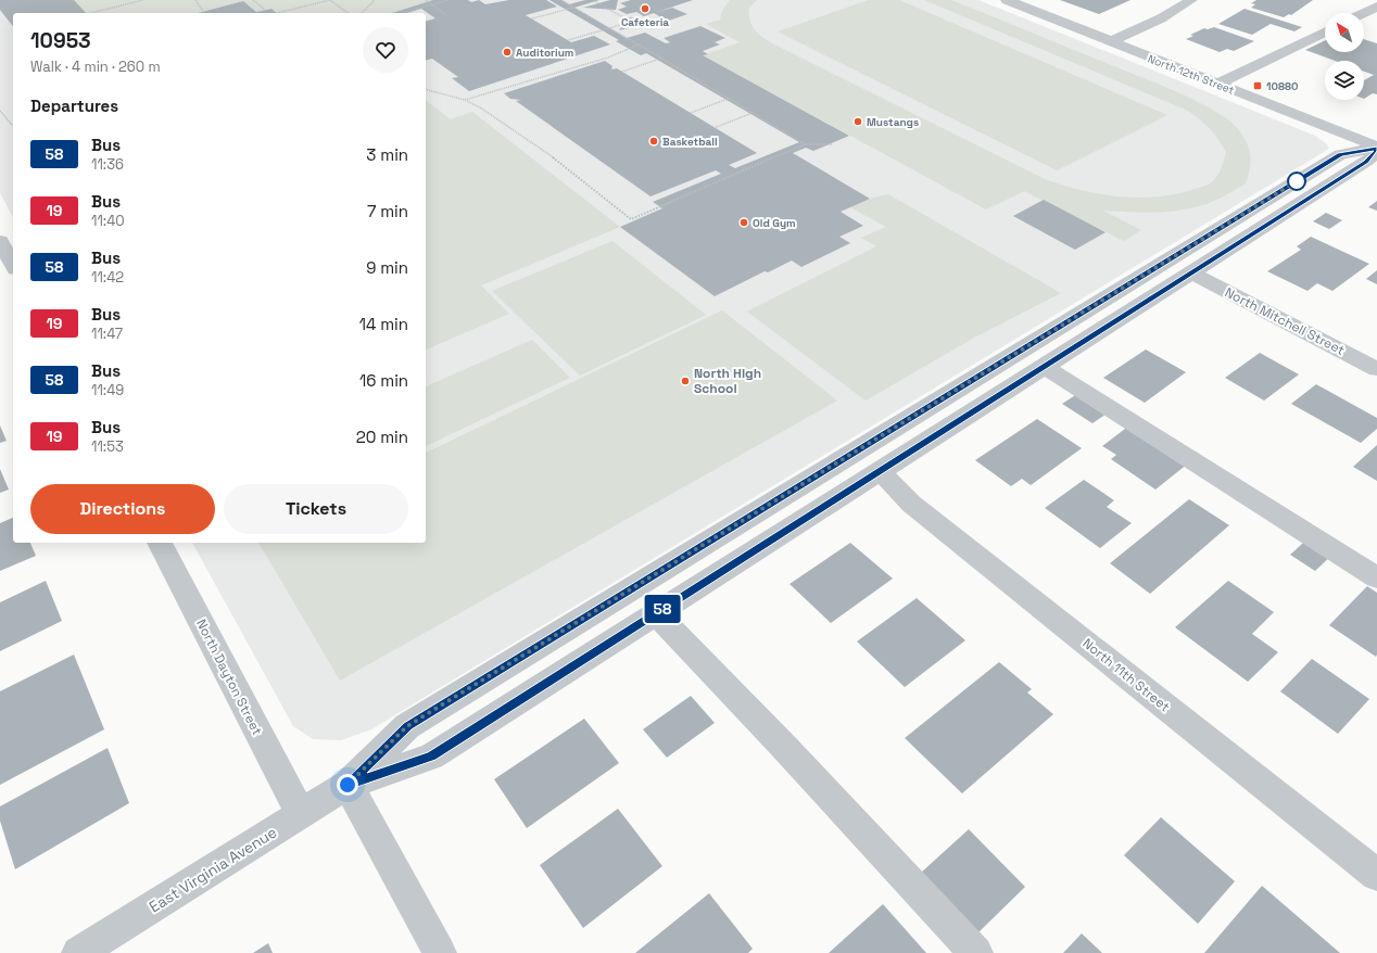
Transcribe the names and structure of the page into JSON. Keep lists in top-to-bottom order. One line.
{"streets":{"street":["North 12th Street","North Mitchell Street","North 11th Street","North Dayton Street","East Virginia Avenue"]},"crossings":[["North 12th Street","East Virginia Avenue"],["North Mitchell Street","East Virginia Avenue"],["North 11th Street","East Virginia Avenue"],["North Dayton Street","East Virginia Avenue"]],"places":{"other":["Cafeteria","Auditorium","Mustangs","Basketball","Old Gym","North High School"],"transit":["10880"]},"lines":["bus line 58"],"north":"top left","page":{"on_map":"58","heading":[["10953","Walk · 4 min · 260 m"],"Departures"],"list":[{"mark":"58","name":"Bus","note":"11:36","value":"3 min"},{"mark":"19","name":"Bus","note":"11:40","value":"7 min"},{"mark":"58","name":"Bus","note":"11:42","value":"9 min"},{"mark":"19","name":"Bus","note":"11:47","value":"14 min"},{"mark":"58","name":"Bus","note":"11:49","value":"16 min"},{"mark":"19","name":"Bus","note":"11:53","value":"20 min"}],"buttons":["Directions","Tickets"]}}
